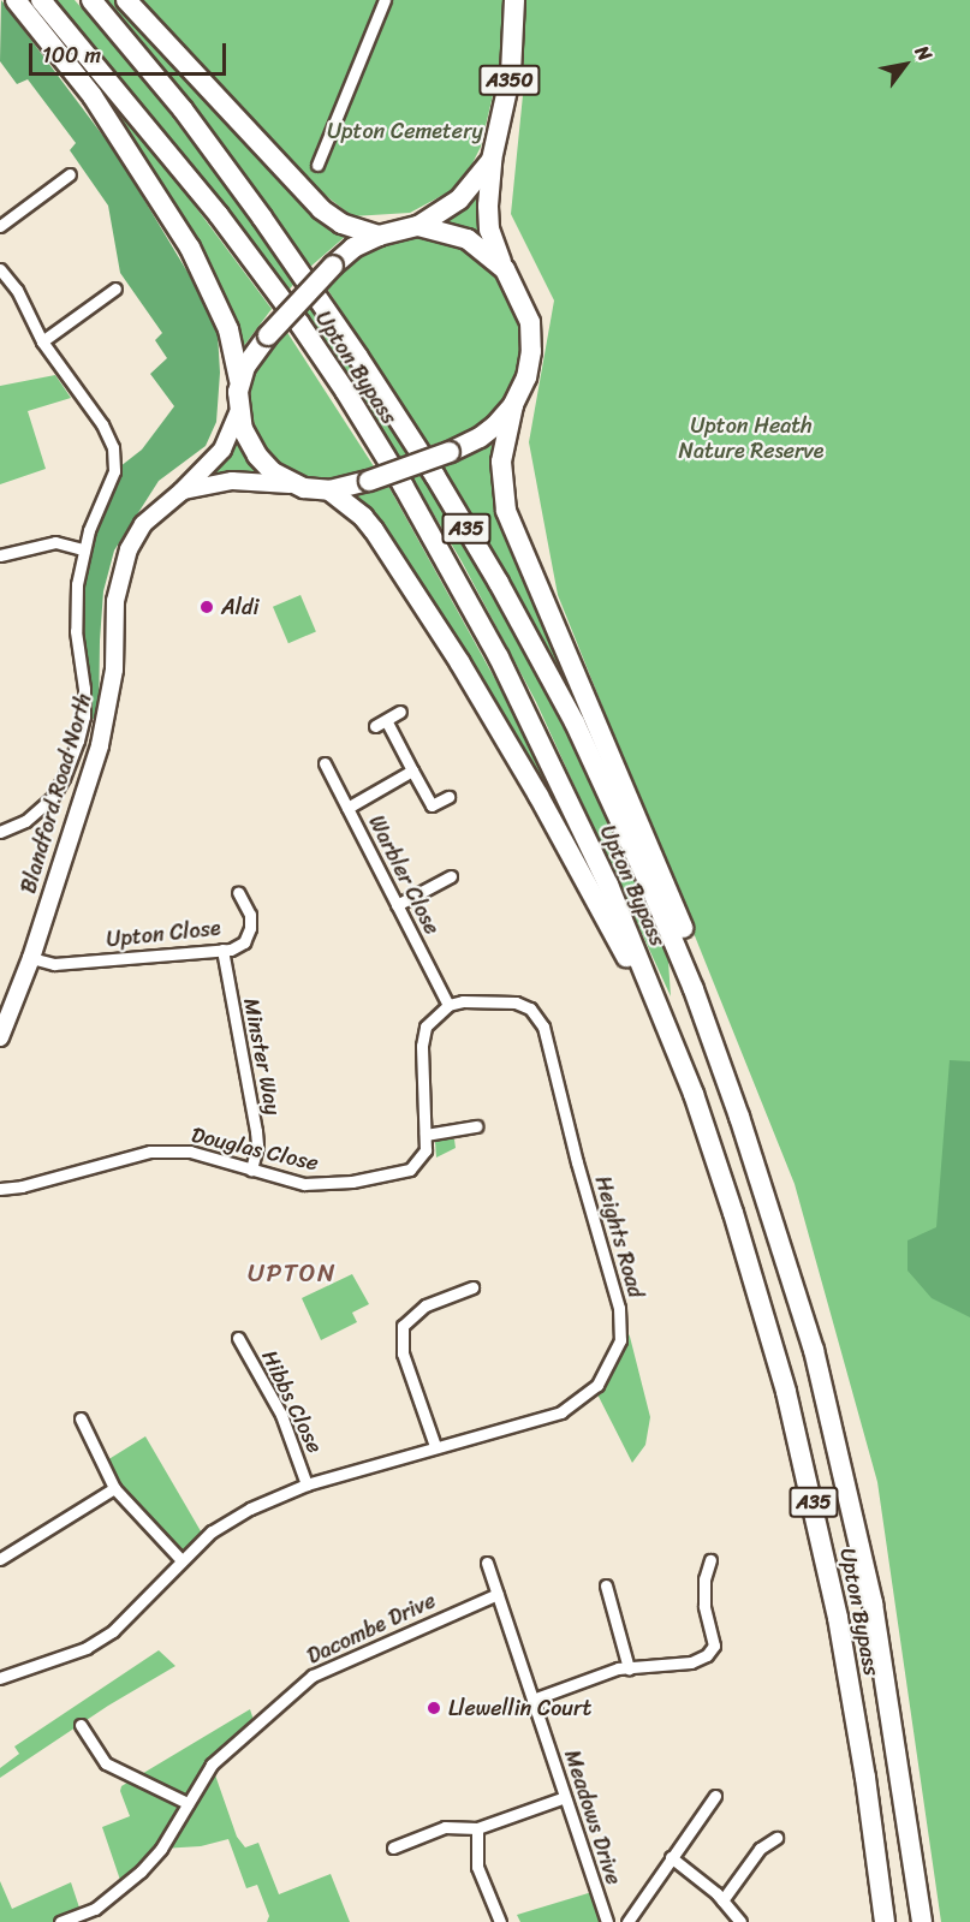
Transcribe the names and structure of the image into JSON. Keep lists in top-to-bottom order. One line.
{"streets":{"highway":["A350","Upton Bypass","A35"],"main road":["Blandford Road North"],"street":["Warbler Close","Upton Close","Minster Way","Douglas Close","Heights Road","Hibbs Close","Dacombe Drive","Meadows Drive"]},"crossings":[["Upton Bypass","A35"],["Blandford Road North","Upton Close"],["Warbler Close","Douglas Close"],["Warbler Close","Heights Road"],["Upton Close","Minster Way"],["Minster Way","Douglas Close"],["Douglas Close","Heights Road"],["Heights Road","Hibbs Close"],["Dacombe Drive","Meadows Drive"]],"districts":["UPTON"],"parks":["Upton Cemetery","Upton Heath Nature Reserve"],"places":["Aldi","Llewellin Court"],"scale_bar":"100 m","north":"top right"}
